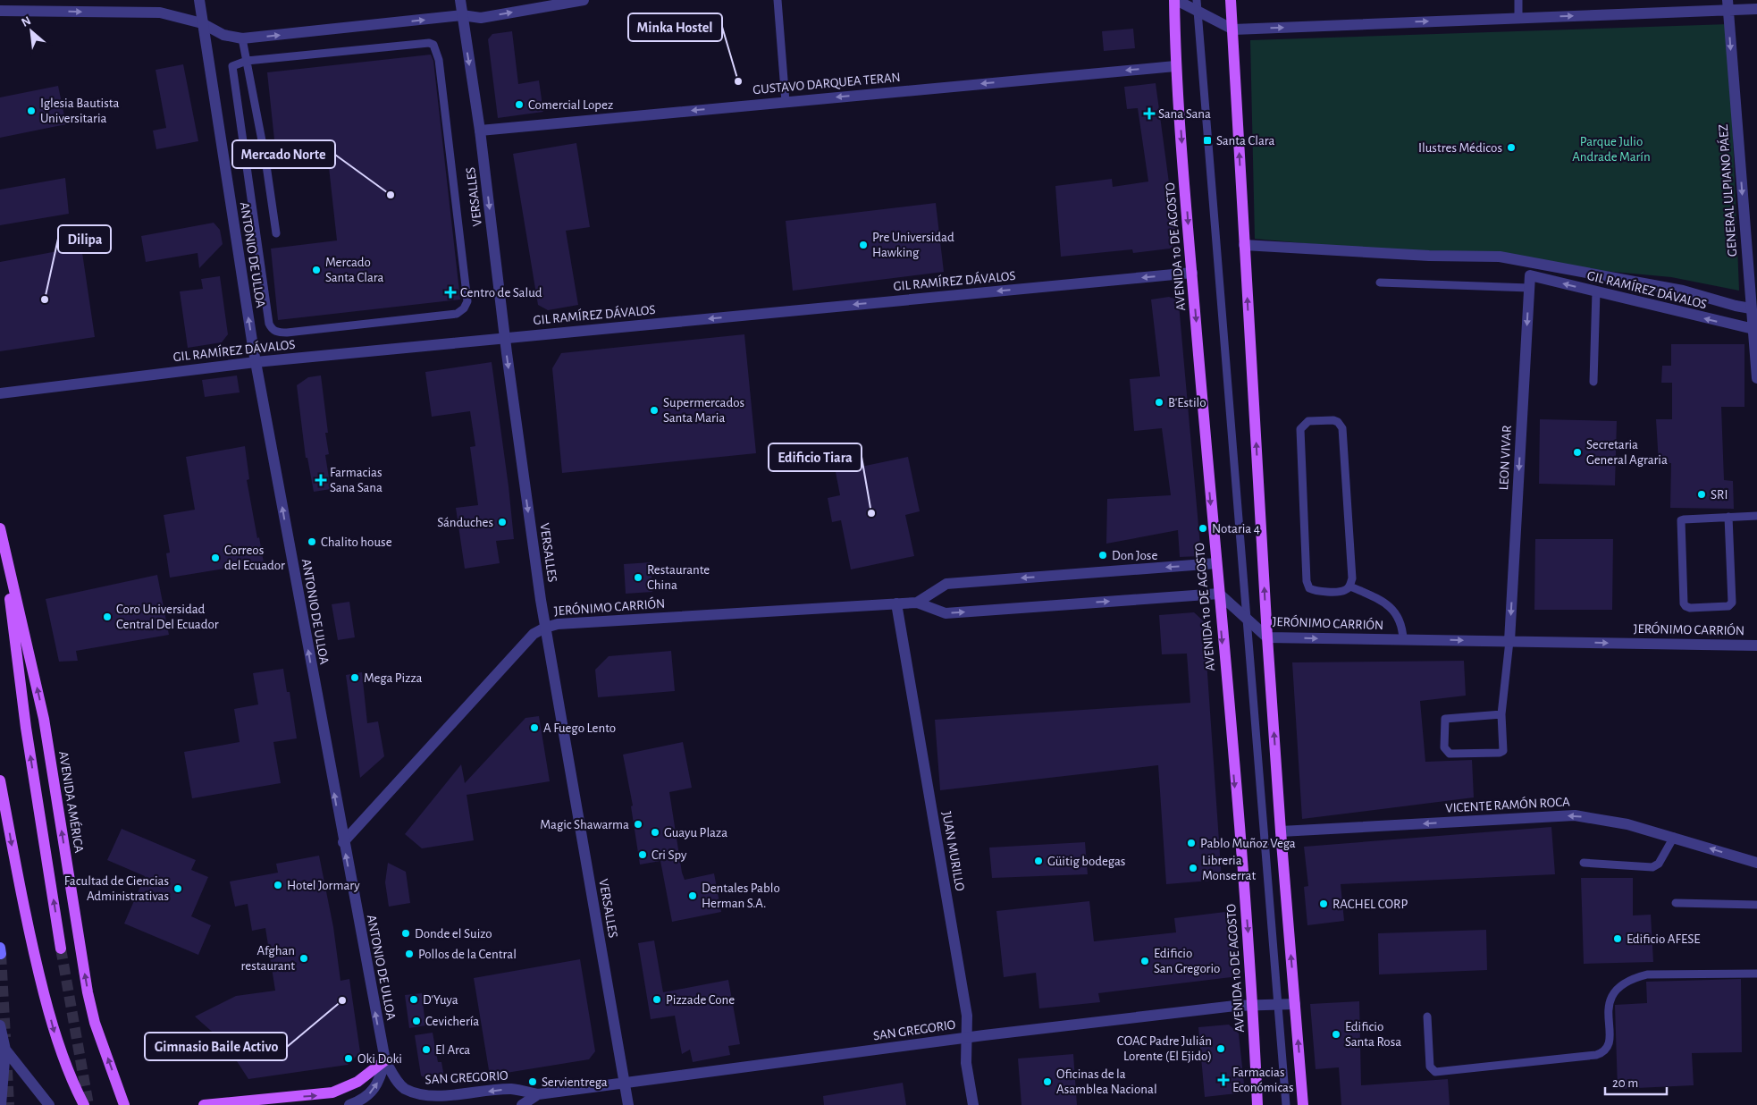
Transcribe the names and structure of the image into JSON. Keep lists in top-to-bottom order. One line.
{"streets":{"main road":["AVENIDA 10 DE AGOSTO","AVENIDA AMÉRICA"],"street":["GUSTAVO DARQUEA TERAN","GENERAL ULPIANO PÁEZ","VERSALLES","ANTONIO DE ULLOA","GIL RAMÍREZ DÁVALOS","LEON VIVAR","JERÓNIMO CARRIÓN","VICENTE RAMÓN ROCA","JUAN MURILLO","SAN GREGORIO"]},"crossings":[["GUSTAVO DARQUEA TERAN","VERSALLES"],["GUSTAVO DARQUEA TERAN","AVENIDA 10 DE AGOSTO"],["GENERAL ULPIANO PÁEZ","GIL RAMÍREZ DÁVALOS"],["VERSALLES","GIL RAMÍREZ DÁVALOS"],["VERSALLES","JERÓNIMO CARRIÓN"],["VERSALLES","SAN GREGORIO"],["AVENIDA 10 DE AGOSTO","GIL RAMÍREZ DÁVALOS"],["AVENIDA 10 DE AGOSTO","JERÓNIMO CARRIÓN"],["AVENIDA 10 DE AGOSTO","SAN GREGORIO"],["ANTONIO DE ULLOA","GIL RAMÍREZ DÁVALOS"],["ANTONIO DE ULLOA","JERÓNIMO CARRIÓN"],["ANTONIO DE ULLOA","SAN GREGORIO"],["GIL RAMÍREZ DÁVALOS","LEON VIVAR"],["LEON VIVAR","JERÓNIMO CARRIÓN"],["JERÓNIMO CARRIÓN","JUAN MURILLO"],["JUAN MURILLO","SAN GREGORIO"]],"one_way":["GUSTAVO DARQUEA TERAN","GENERAL ULPIANO PÁEZ","VERSALLES","ANTONIO DE ULLOA","GIL RAMÍREZ DÁVALOS","LEON VIVAR","VICENTE RAMÓN ROCA"],"parks":["Parque Julio Andrade Marín"],"places":{"other":["Minka Hostel","Comercial Lopez","Iglesia Bautista Universitaria","Ilustres Médicos","Mercado Norte","Pre Universidad Hawking","Mercado Santa Clara","Dilipa","B'Estilo","Supermercados Santa Maria","Secretaria General Agraria","SRI","Edificio Tiara","Sánduches","Notaria 4","Chalito house","Don Jose","Correos del Ecuador","Restaurante China","Coro Universidad Central Del Ecuador","Mega Pizza","A Fuego Lento","Magic Shawarma","Guayu Plaza","Pablo Muñoz Vega","Cri Spy","Güitig bodegas","Libreria Monserrat","Hotel Jormary","Facultad de Ciencias Administrativas","Dentales Pablo Herman S.A.","RACHEL CORP","Donde el Suizo","Edificio AFESE","Pollos de la Central","Afghan restaurant","Edificio San Gregorio","D'Yuya","Pizzade Cone","Gimnasio Baile Activo","Cevichería","Edificio Santa Rosa","COAC Padre Julián Lorente (El Ejido)","El Arca","Oki Doki","Servientrega","Oficinas de la Asamblea Nacional"],"health":["Sana Sana","Centro de Salud","Farmacias Sana Sana","Farmacias Económicas"],"transit":["Santa Clara"]},"scale_bar":"20 m","north":"top left"}
